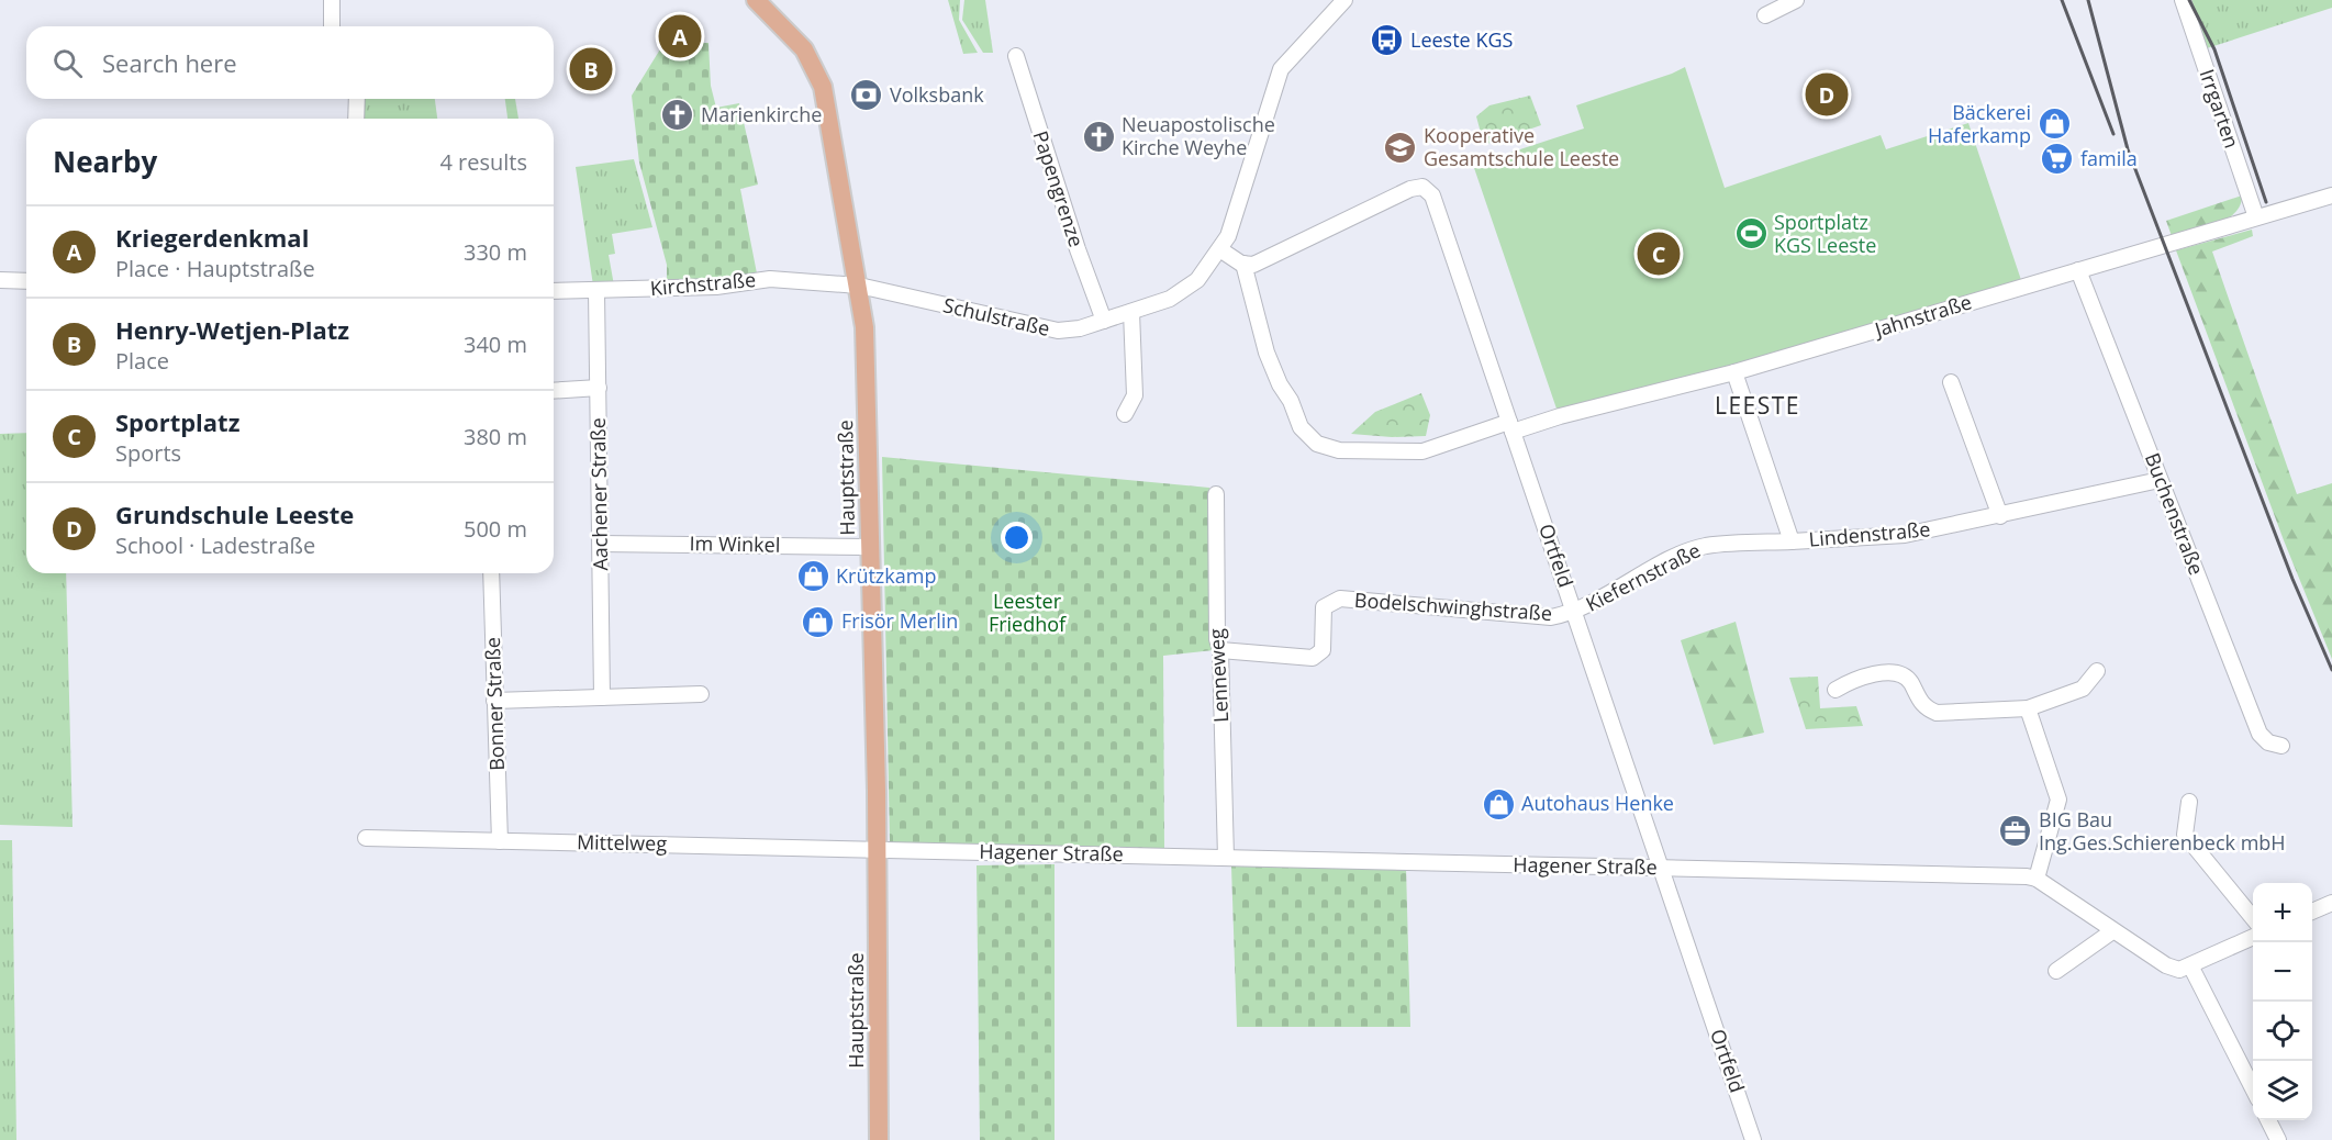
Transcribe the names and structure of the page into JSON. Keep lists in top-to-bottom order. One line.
{"streets":{"main road":["Hauptstraße"],"street":["Irrgarten","Papengrenze","Kirchstraße","Jahnstraße","Schulstraße","Aachener Straße","Buchenstraße","Lindenstraße","Im Winkel","Ortfeld","Kiefernstraße","Bodelschwinghstraße","Lenneweg","Bonner Straße","Mittelweg","Hagener Straße"]},"crossings":[["Irrgarten","Jahnstraße"],["Papengrenze","Schulstraße"],["Kirchstraße","Schulstraße"],["Kirchstraße","Hauptstraße"],["Kirchstraße","Aachener Straße"],["Jahnstraße","Buchenstraße"],["Jahnstraße","Lindenstraße"],["Jahnstraße","Ortfeld"],["Schulstraße","Hauptstraße"],["Hauptstraße","Im Winkel"],["Hauptstraße","Mittelweg"],["Hauptstraße","Hagener Straße"],["Aachener Straße","Im Winkel"],["Buchenstraße","Lindenstraße"],["Lindenstraße","Kiefernstraße"],["Ortfeld","Kiefernstraße"],["Ortfeld","Bodelschwinghstraße"],["Ortfeld","Hagener Straße"],["Kiefernstraße","Bodelschwinghstraße"],["Bodelschwinghstraße","Lenneweg"],["Lenneweg","Hagener Straße"],["Bonner Straße","Mittelweg"],["Mittelweg","Hagener Straße"]],"districts":["LEESTE"],"parks":["Leester Friedhof"],"places":{"bus stop":["Leeste KGS"],"bank":["Volksbank"],"church":["Marienkirche","Neuapostolische Kirche Weyhe"],"shop":["Bäckerei Haferkamp","Krützkamp","Frisör Merlin","Autohaus Henke"],"school or university":["Kooperative Gesamtschule Leeste"],"supermarket":["famila"],"sports":["Sportplatz KGS Leeste"],"office":["BIG Bau Ing.Ges.Schierenbeck mbH"]},"page":{"pins":["A","B","D","C"],"search":"Search here","heading":["Nearby","4 results"],"list":[{"mark":"A","name":"Kriegerdenkmal","note":"Place · Hauptstraße","value":"330 m"},{"mark":"B","name":"Henry-Wetjen-Platz","note":"Place","value":"340 m"},{"mark":"C","name":"Sportplatz","note":"Sports","value":"380 m"},{"mark":"D","name":"Grundschule Leeste","note":"School · Ladestraße","value":"500 m"}],"map_buttons":["+","−"]}}
